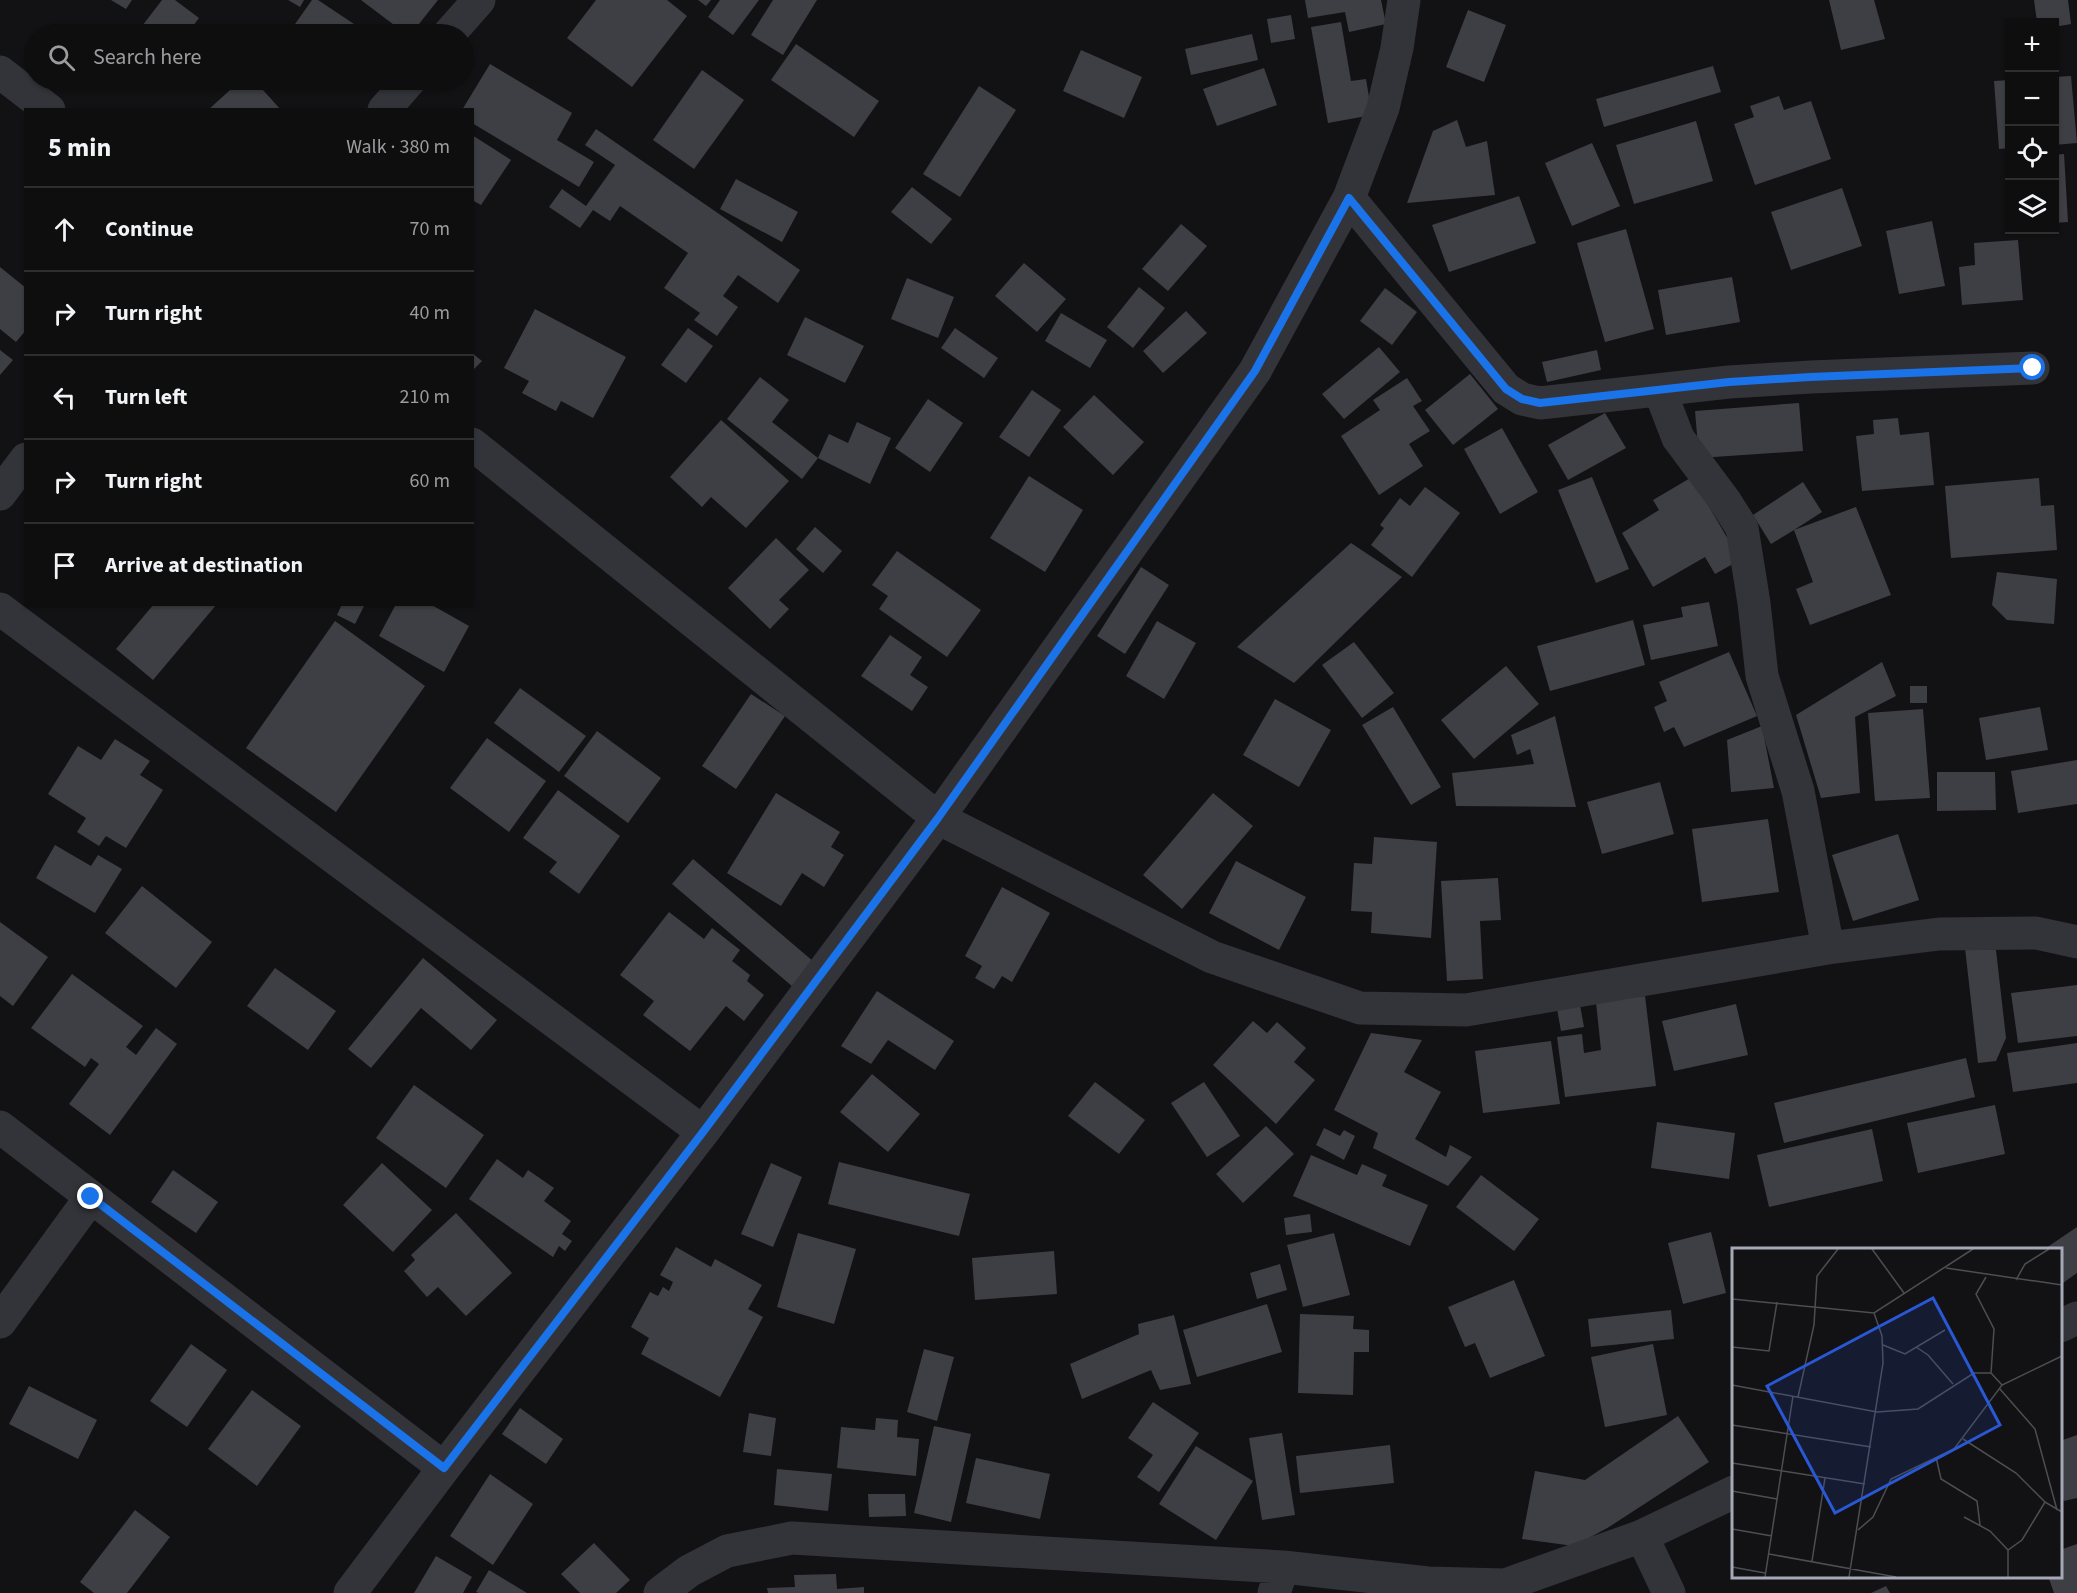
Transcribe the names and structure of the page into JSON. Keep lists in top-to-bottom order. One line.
{"page":{"map_buttons":["+","−"],"search":"Search here","heading":["5 min","Walk · 380 m"],"list":[["Continue","70 m"],["Turn right","40 m"],["Turn left","210 m"],["Turn right","60 m"],"Arrive at destination"]}}
